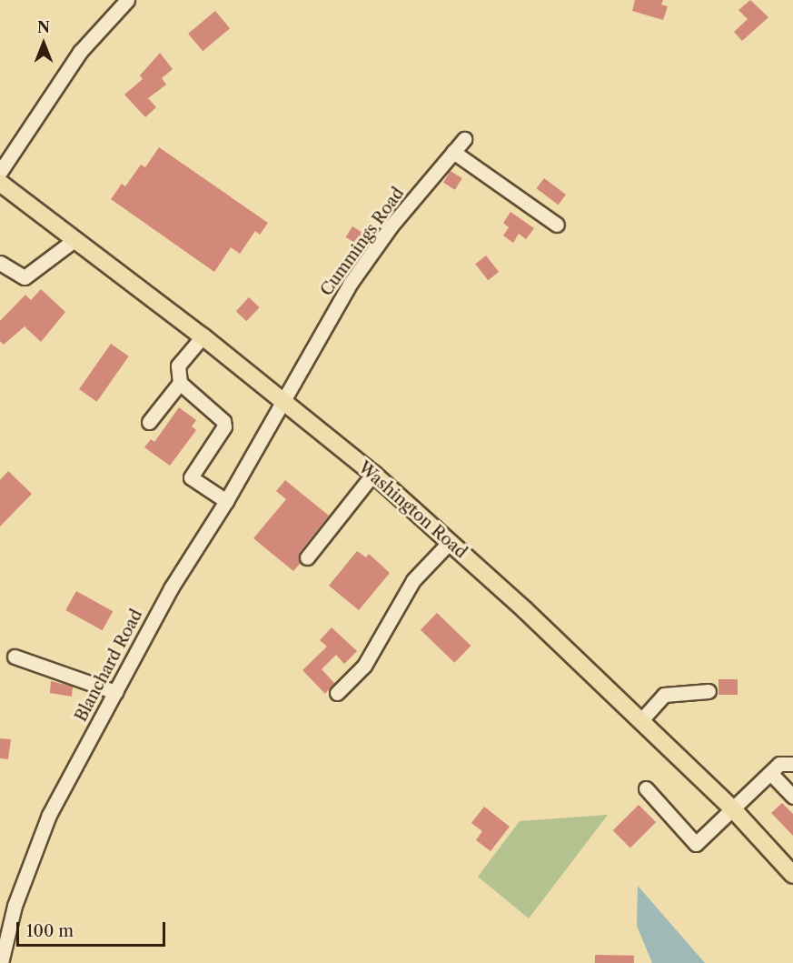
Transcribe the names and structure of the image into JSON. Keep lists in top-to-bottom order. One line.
{"streets":{"main road":["Washington Road"],"street":["Cummings Road","Blanchard Road"]},"crossings":[["Cummings Road","Washington Road"],["Cummings Road","Blanchard Road"],["Washington Road","Blanchard Road"]],"scale_bar":"100 m","north":"top"}
